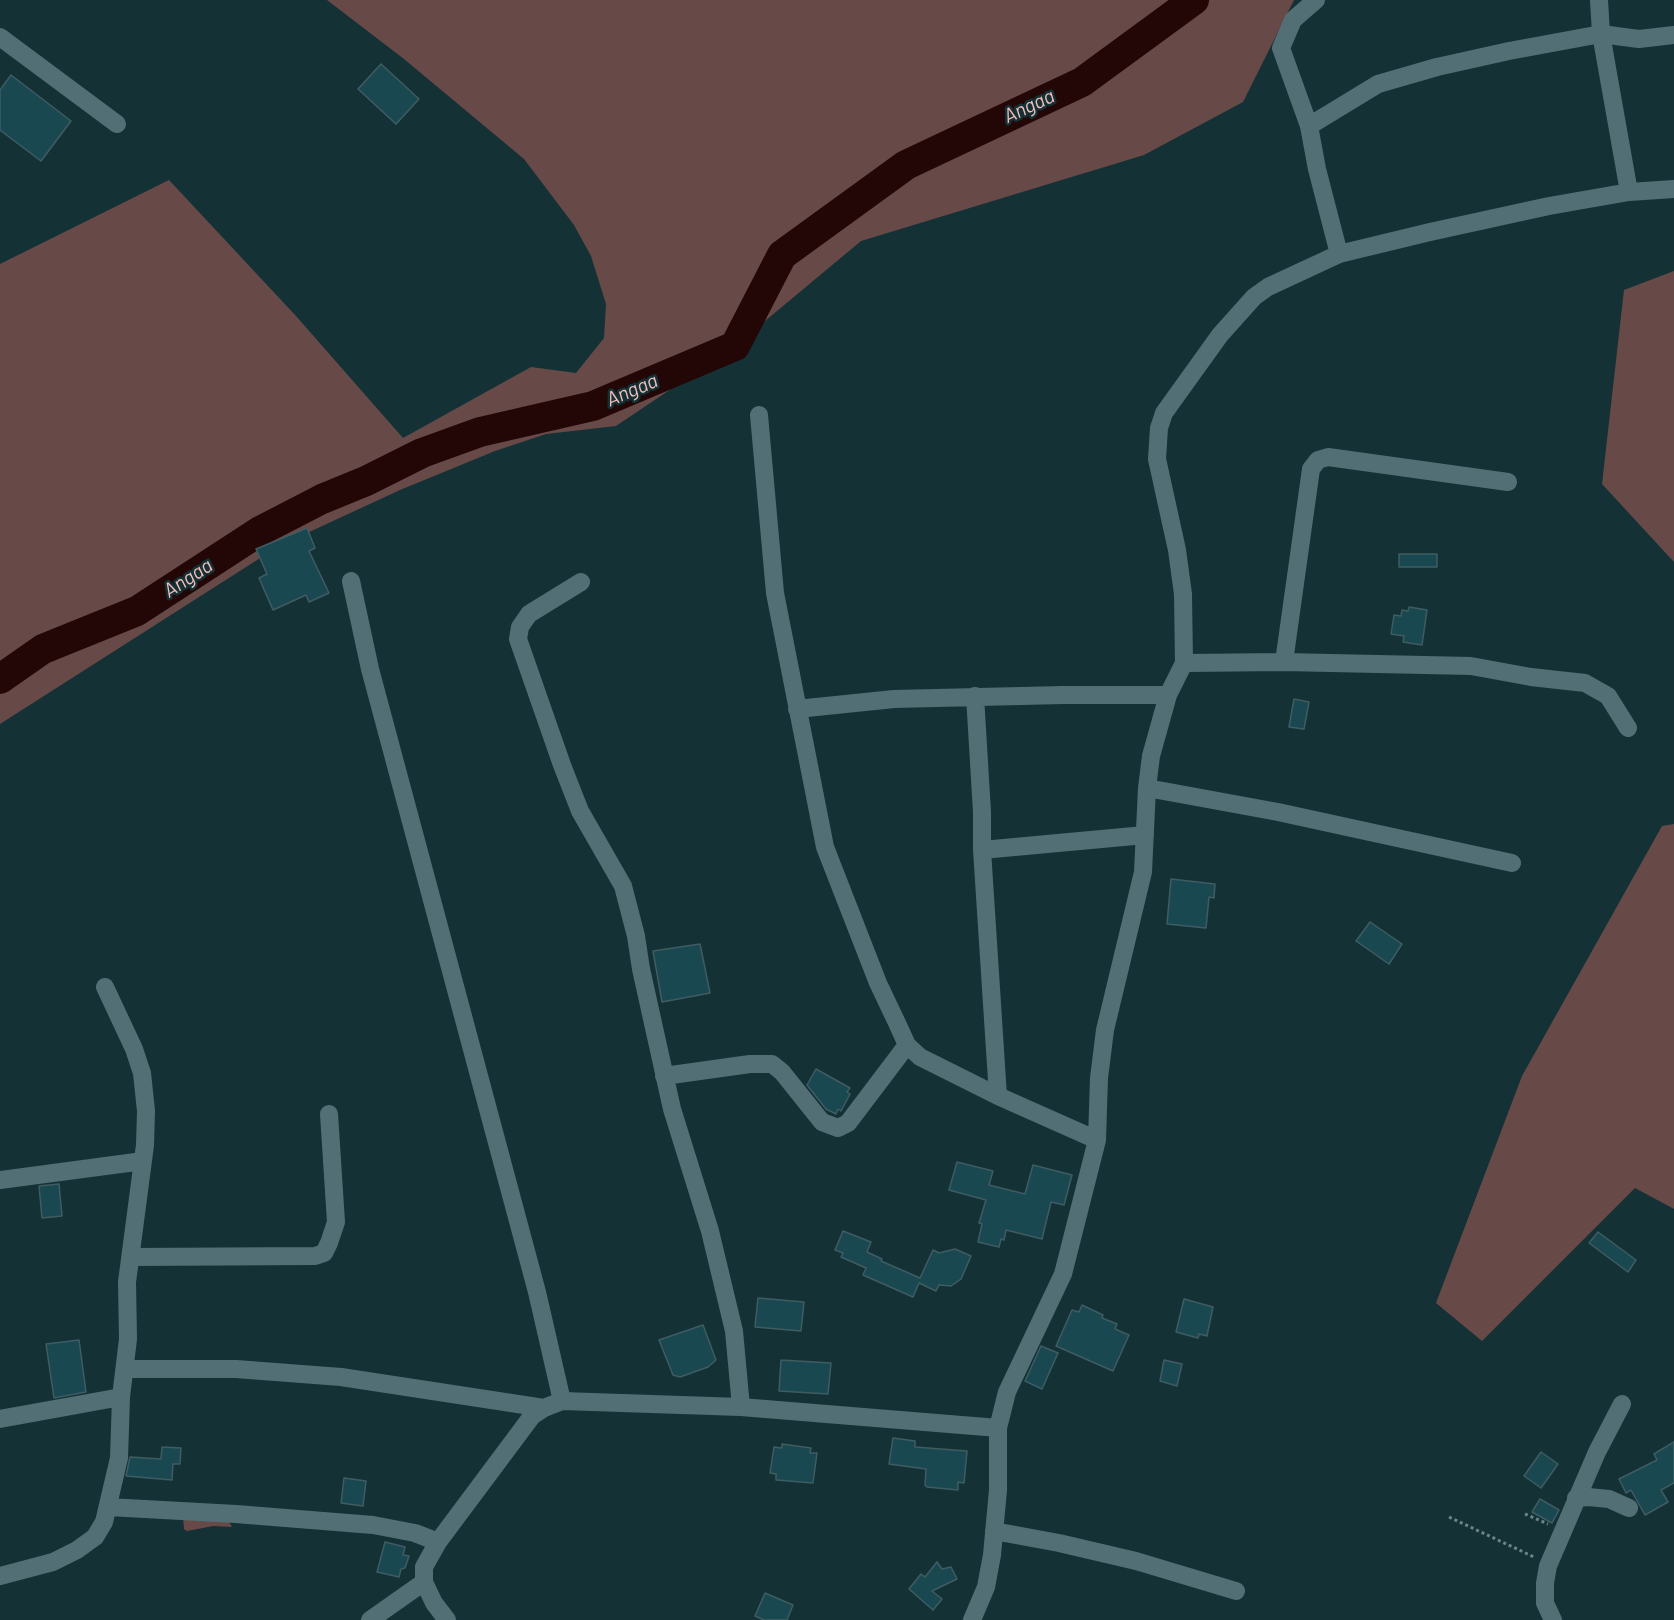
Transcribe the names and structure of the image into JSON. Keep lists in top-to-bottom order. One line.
{"water":["Angaa"]}
